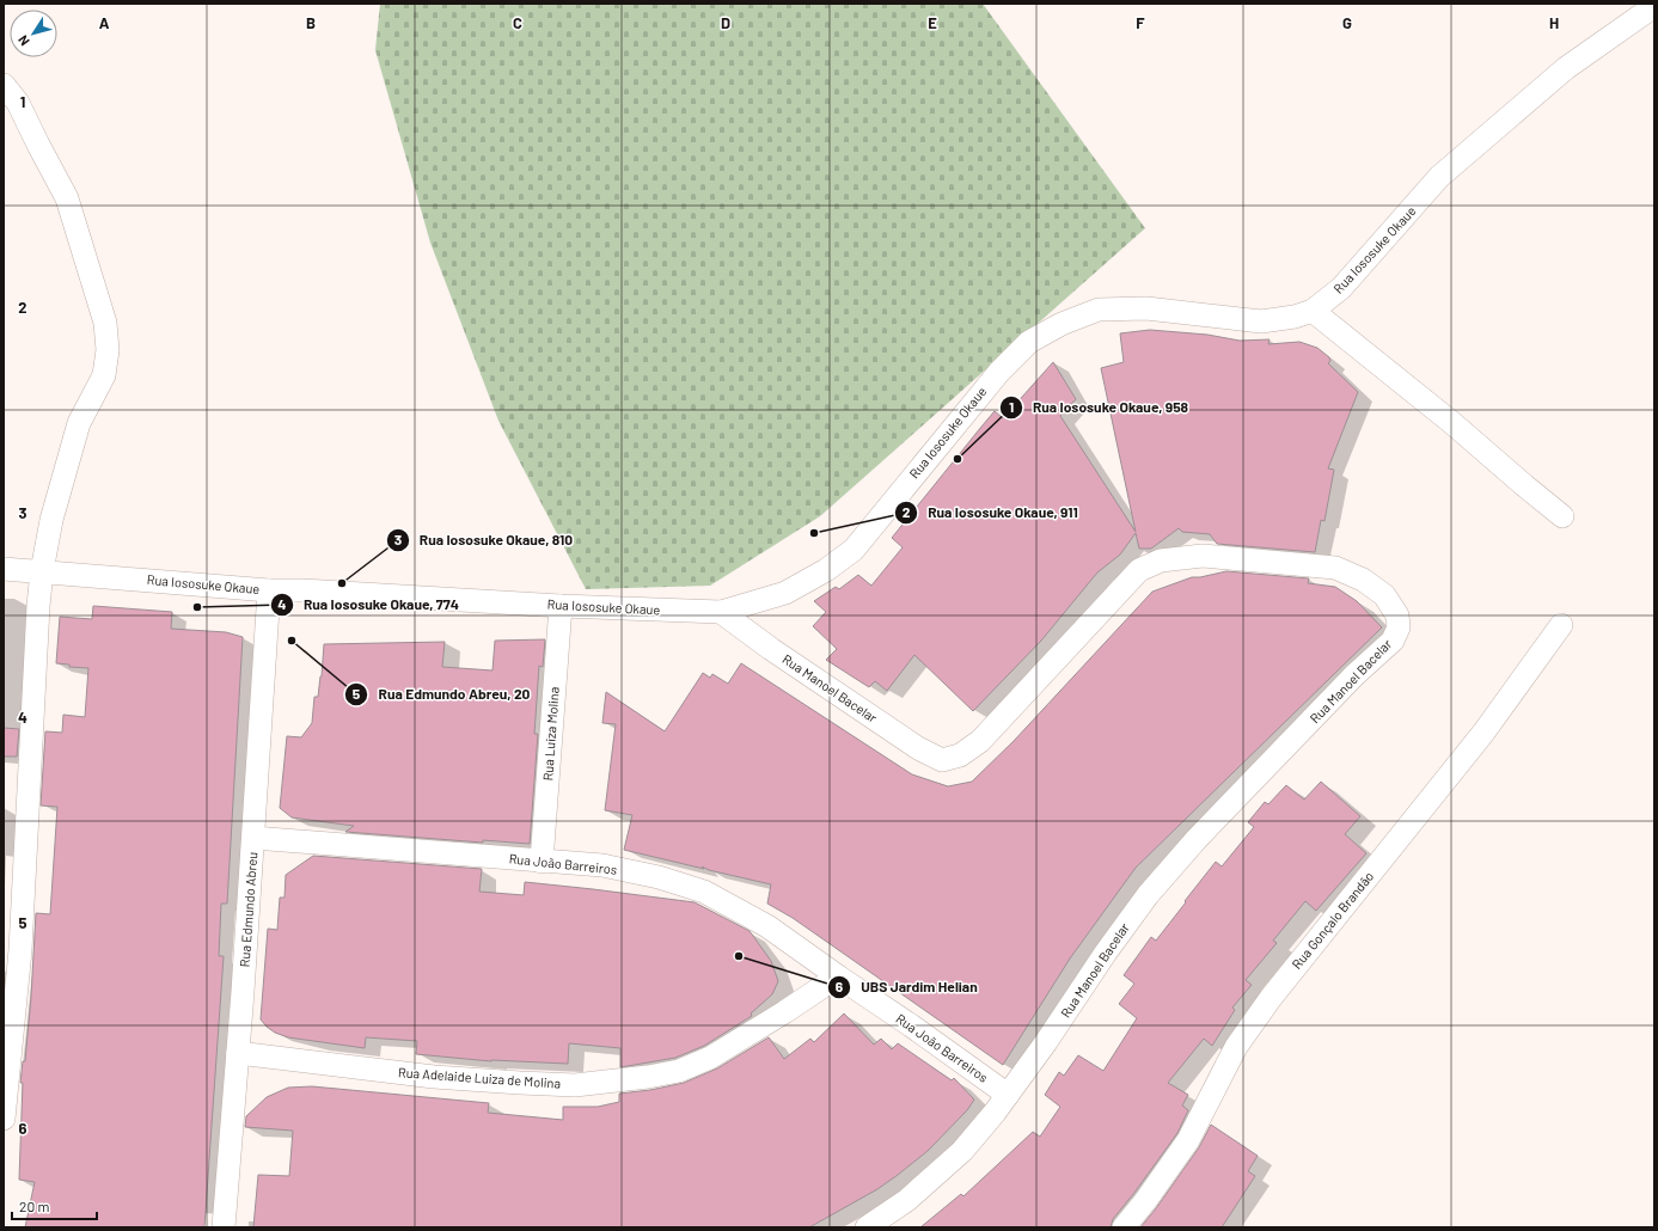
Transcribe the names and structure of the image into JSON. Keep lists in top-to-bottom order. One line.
{"streets":{"street":["Rua Iososuke Okaue","Rua Manoel Bacelar","Rua Luiza Molina","Rua João Barreiros","Rua Edmundo Abreu","Rua Gonçalo Brandão","Rua Adelaide Luiza de Molina"]},"crossings":[["Rua Iososuke Okaue","Rua Manoel Bacelar"],["Rua Iososuke Okaue","Rua Luiza Molina"],["Rua Iososuke Okaue","Rua Edmundo Abreu"],["Rua Manoel Bacelar","Rua João Barreiros"],["Rua Luiza Molina","Rua João Barreiros"],["Rua João Barreiros","Rua Edmundo Abreu"],["Rua João Barreiros","Rua Adelaide Luiza de Molina"],["Rua Edmundo Abreu","Rua Adelaide Luiza de Molina"]],"places":["Rua Iososuke Okaue, 958","Rua Iososuke Okaue, 911","Rua Iososuke Okaue, 810","Rua Iososuke Okaue, 774","Rua Edmundo Abreu, 20","UBS Jardim Helian"],"scale_bar":"20 m","north":"bottom left","grid":{"columns":["A","B","C","D","E","F","G","H"],"rows":["1","2","3","4","5","6"]}}
